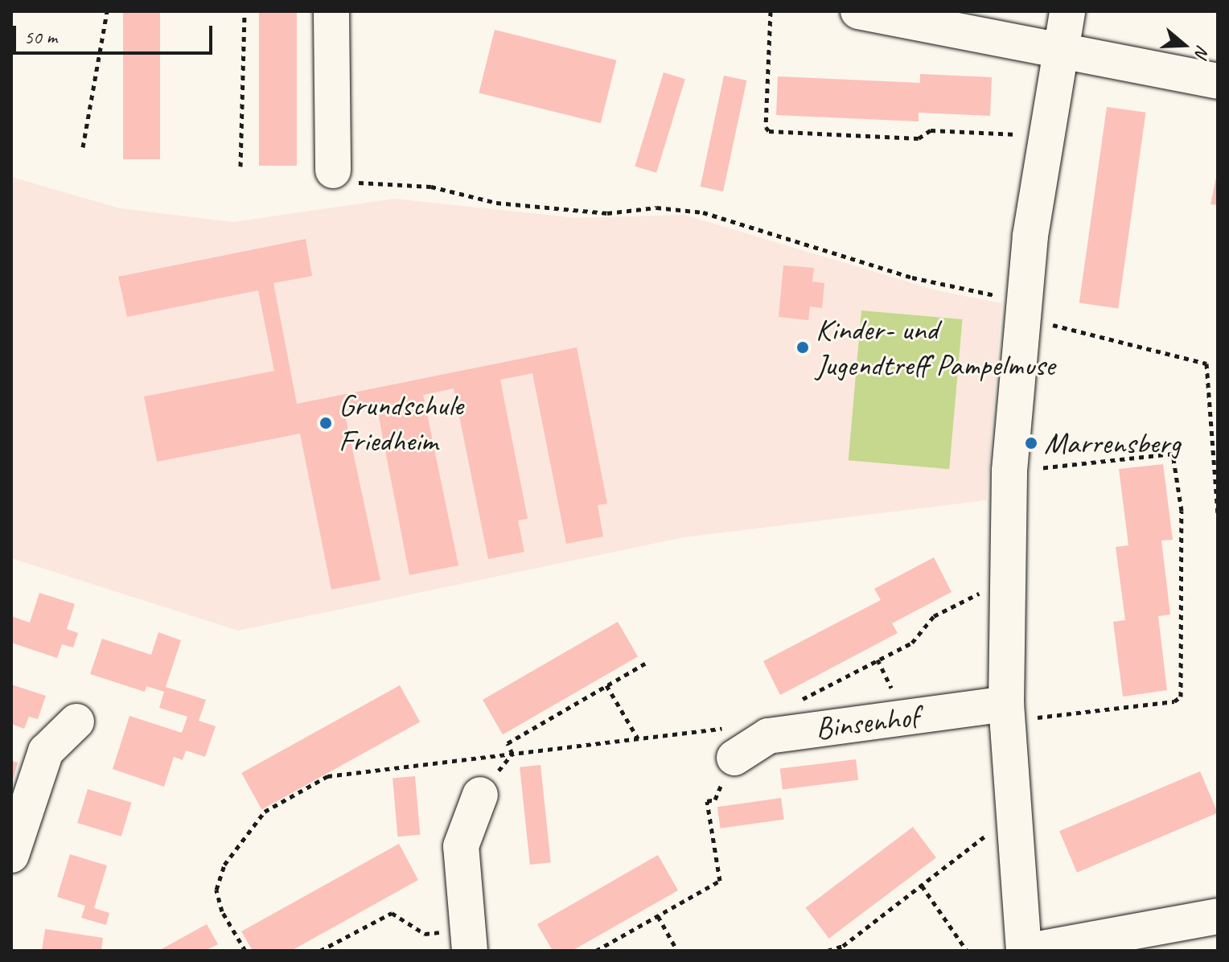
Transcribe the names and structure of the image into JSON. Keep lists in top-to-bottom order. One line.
{"streets":{"street":["Binsenhof"]},"places":["Kinder- und Jugendtreff Pampelmuse","Grundschule Friedheim","Marrensberg"],"scale_bar":"50 m","north":"right"}
